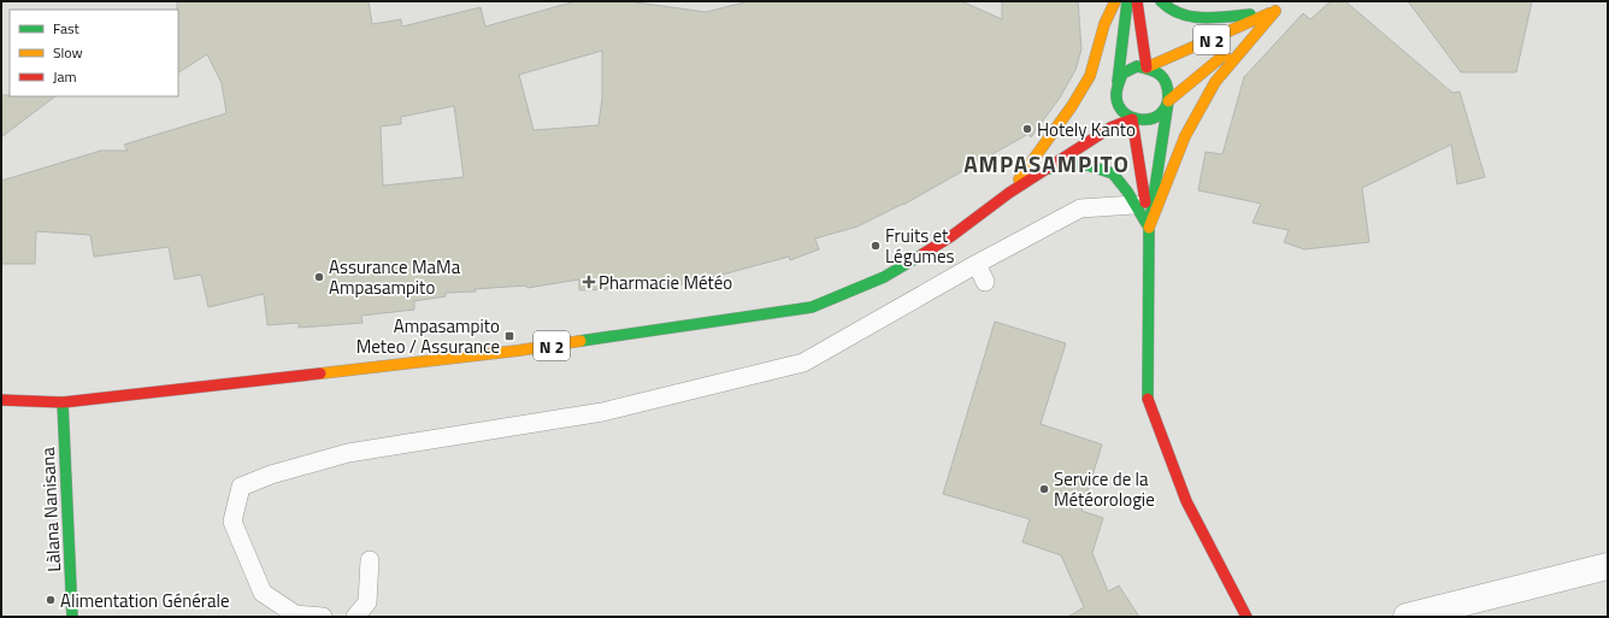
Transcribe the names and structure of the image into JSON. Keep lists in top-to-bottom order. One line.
{"streets":{"main road":["N 2","Làlana Nanisana"]},"crossings":[["N 2","Làlana Nanisana"]],"districts":["AMPASAMPITO"],"places":{"other":["Hotely Kanto","Fruits et Légumes","Assurance MaMa Ampasampito","Service de la Météorologie","Alimentation Générale"],"health":["Pharmacie Météo"],"transit":["Ampasampito Meteo / Assurance"]},"legend":["Fast","Slow","Jam"]}
